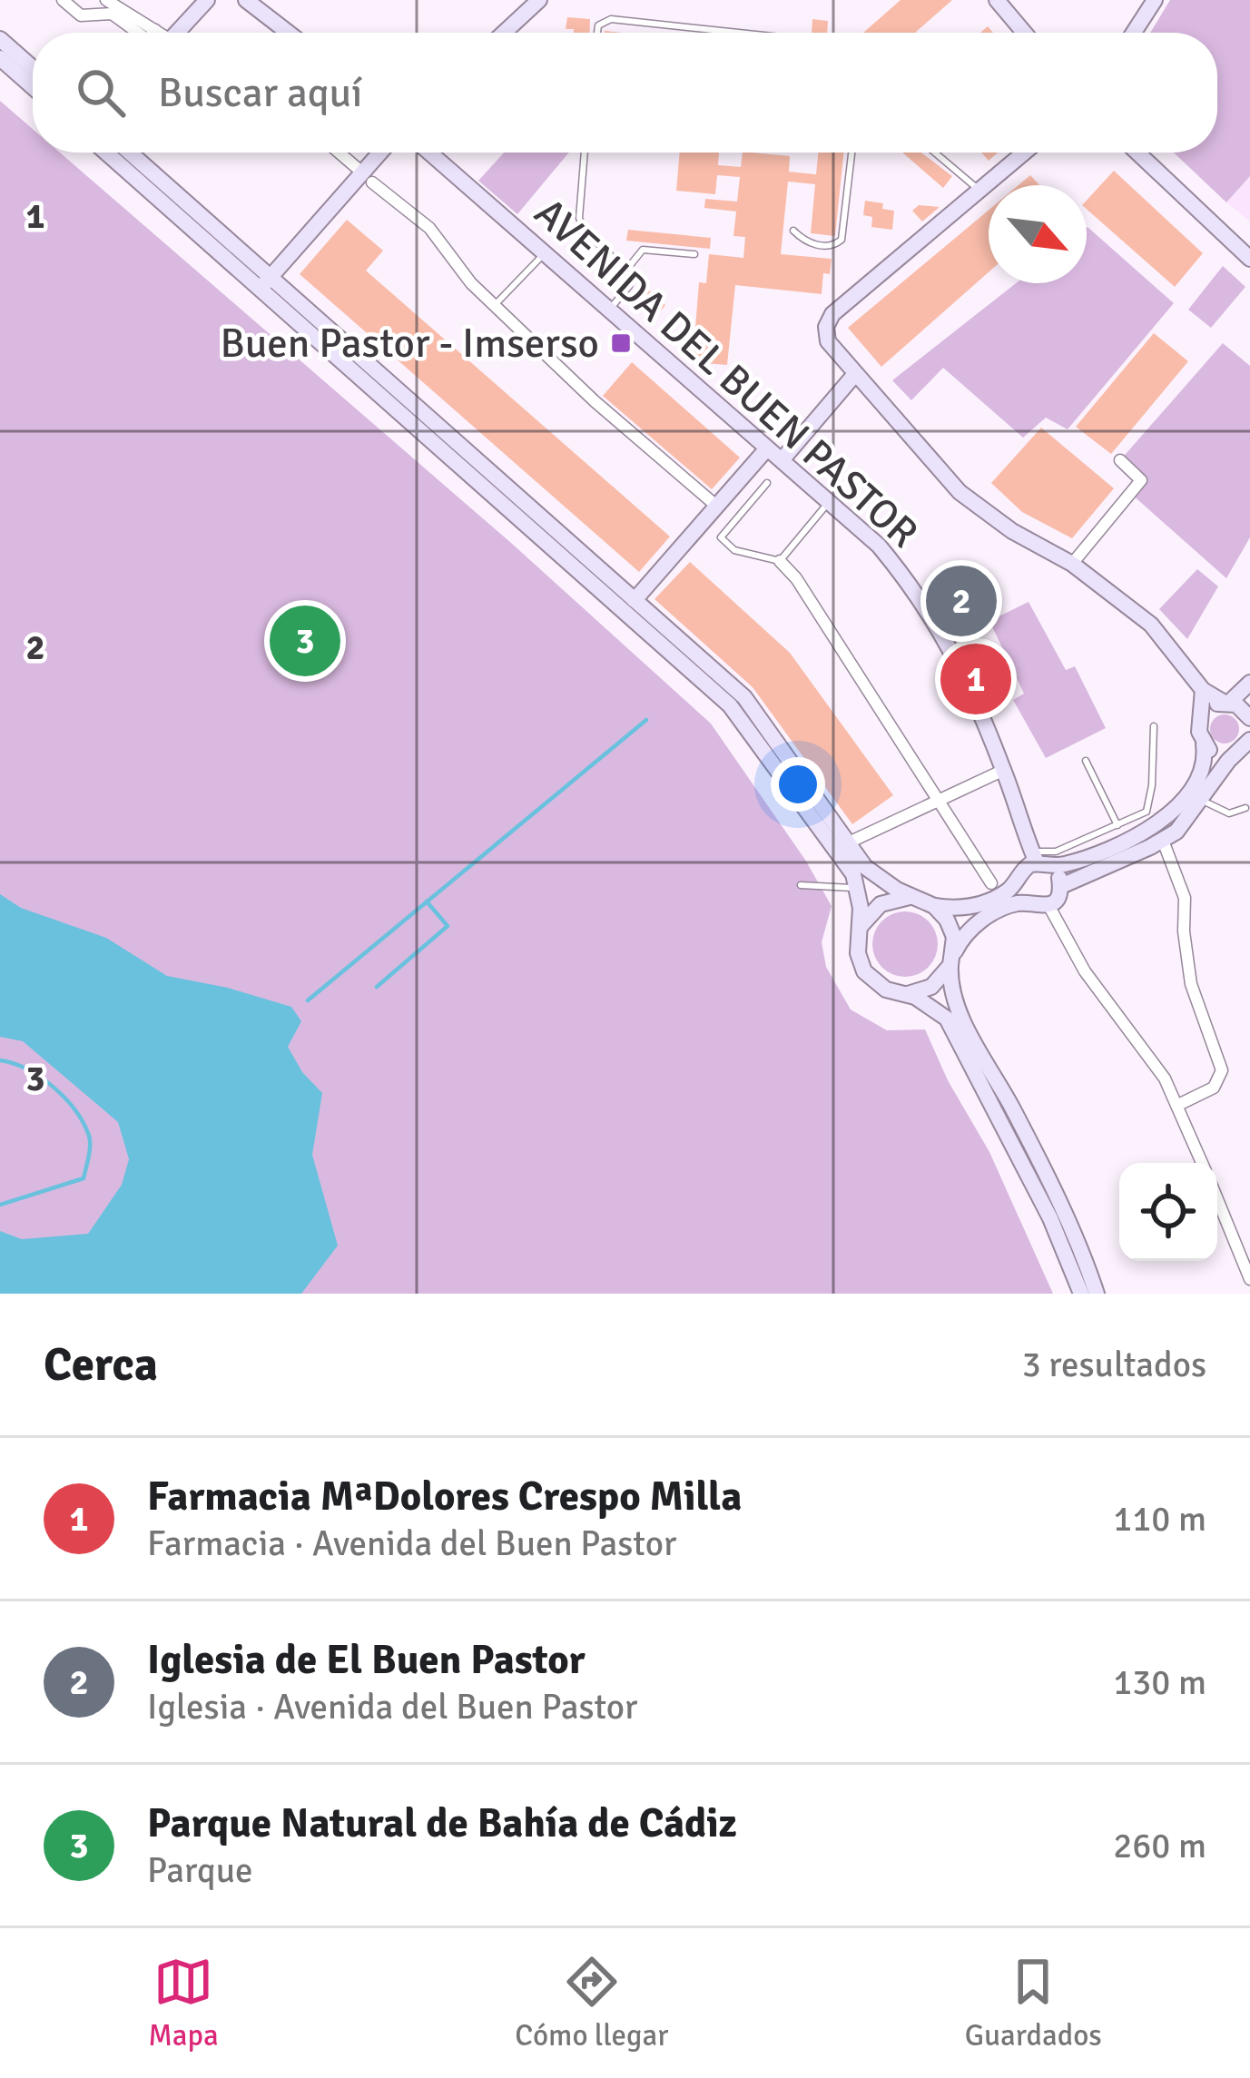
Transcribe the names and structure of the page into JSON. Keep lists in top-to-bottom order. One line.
{"streets":{"street":["AVENIDA DEL BUEN PASTOR"]},"places":{"transit":["Buen Pastor - Imserso"]},"north":"bottom right","page":{"search":"Buscar aquí","pins":["2","3","1"],"heading":["Cerca","3 resultados"],"list":[{"mark":"1","name":"Farmacia MªDolores Crespo Milla","note":"Farmacia · Avenida del Buen Pastor","value":"110 m"},{"mark":"2","name":"Iglesia de El Buen Pastor","note":"Iglesia · Avenida del Buen Pastor","value":"130 m"},{"mark":"3","name":"Parque Natural de Bahía de Cádiz","note":"Parque","value":"260 m"}],"nav":["Mapa","Cómo llegar","Guardados"]},"grid":{"rows":["1","2","3"]}}
